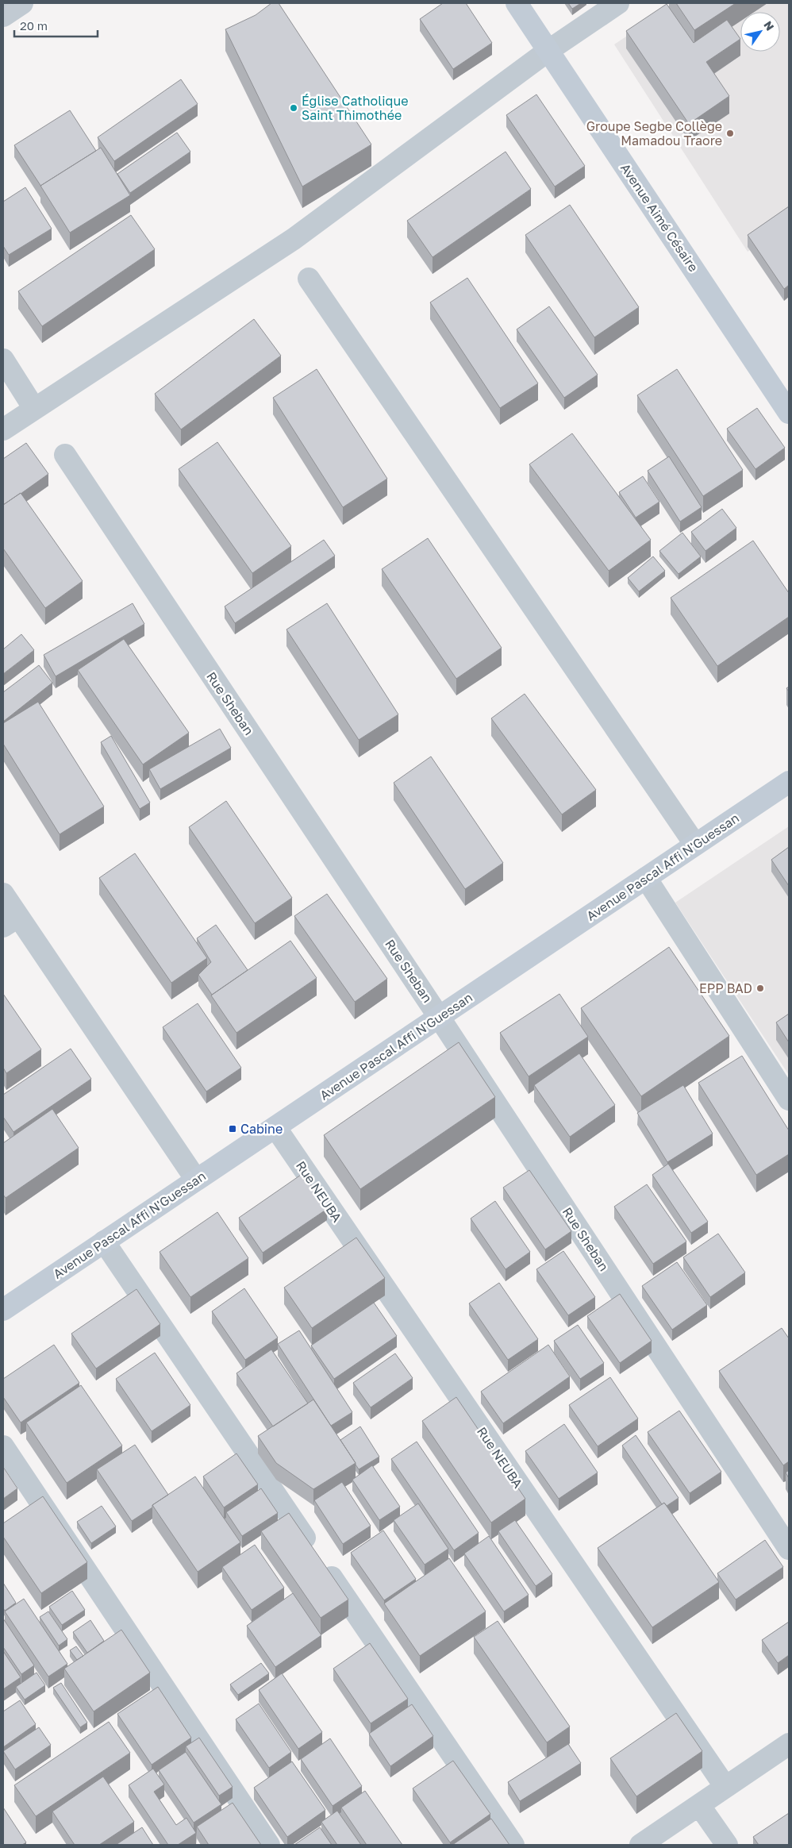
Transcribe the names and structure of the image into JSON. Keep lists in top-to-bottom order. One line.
{"streets":{"street":["Avenue Aimé Césaire","Rue Sheban","Avenue Pascal Affi N'Guessan","Rue NEUBA"]},"crossings":[["Rue Sheban","Avenue Pascal Affi N'Guessan"],["Avenue Pascal Affi N'Guessan","Rue NEUBA"]],"places":{"other":["Église Catholique Saint Thimothée","Groupe Segbe Collège Mamadou Traore","EPP BAD"],"transit":["Cabine"]},"scale_bar":"20 m","north":"top right"}
